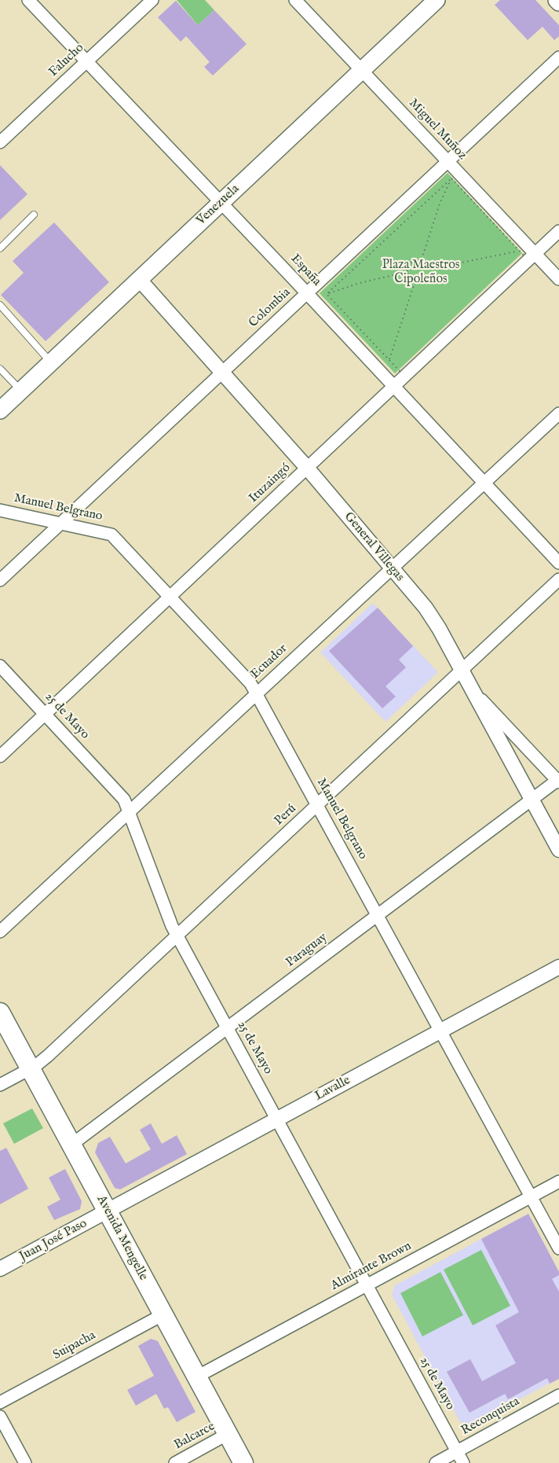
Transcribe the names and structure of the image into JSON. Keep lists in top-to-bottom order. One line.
{"streets":{"main road":["Venezuela","Avenida Mengelle"],"street":["Falucho","Miguel Muñoz","España","Colombia","Ituzaingó","Manuel Belgrano","General Villegas","Ecuador","25 de Mayo","Perú","Paraguay","Lavalle","Juan José Paso","Almirante Brown","Suipacha","Reconquista","Balcarce"]},"crossings":[["Falucho","España"],["Miguel Muñoz","Venezuela"],["Miguel Muñoz","Colombia"],["Miguel Muñoz","Ituzaingó"],["Venezuela","España"],["Venezuela","General Villegas"],["España","Colombia"],["España","Ituzaingó"],["España","Ecuador"],["Colombia","Manuel Belgrano"],["Colombia","General Villegas"],["Ituzaingó","Manuel Belgrano"],["Ituzaingó","General Villegas"],["Ituzaingó","25 de Mayo"],["Manuel Belgrano","Ecuador"],["Manuel Belgrano","Perú"],["Manuel Belgrano","Paraguay"],["Manuel Belgrano","Lavalle"],["Manuel Belgrano","Almirante Brown"],["General Villegas","Ecuador"],["General Villegas","Perú"],["General Villegas","Paraguay"],["Ecuador","25 de Mayo"],["25 de Mayo","Perú"],["25 de Mayo","Paraguay"],["25 de Mayo","Lavalle"],["25 de Mayo","Almirante Brown"],["25 de Mayo","Reconquista"],["Perú","Avenida Mengelle"],["Paraguay","Avenida Mengelle"],["Lavalle","Avenida Mengelle"],["Lavalle","Juan José Paso"],["Avenida Mengelle","Juan José Paso"],["Avenida Mengelle","Almirante Brown"],["Avenida Mengelle","Suipacha"],["Avenida Mengelle","Balcarce"]],"parks":["Plaza Maestros Cipoleños"]}
